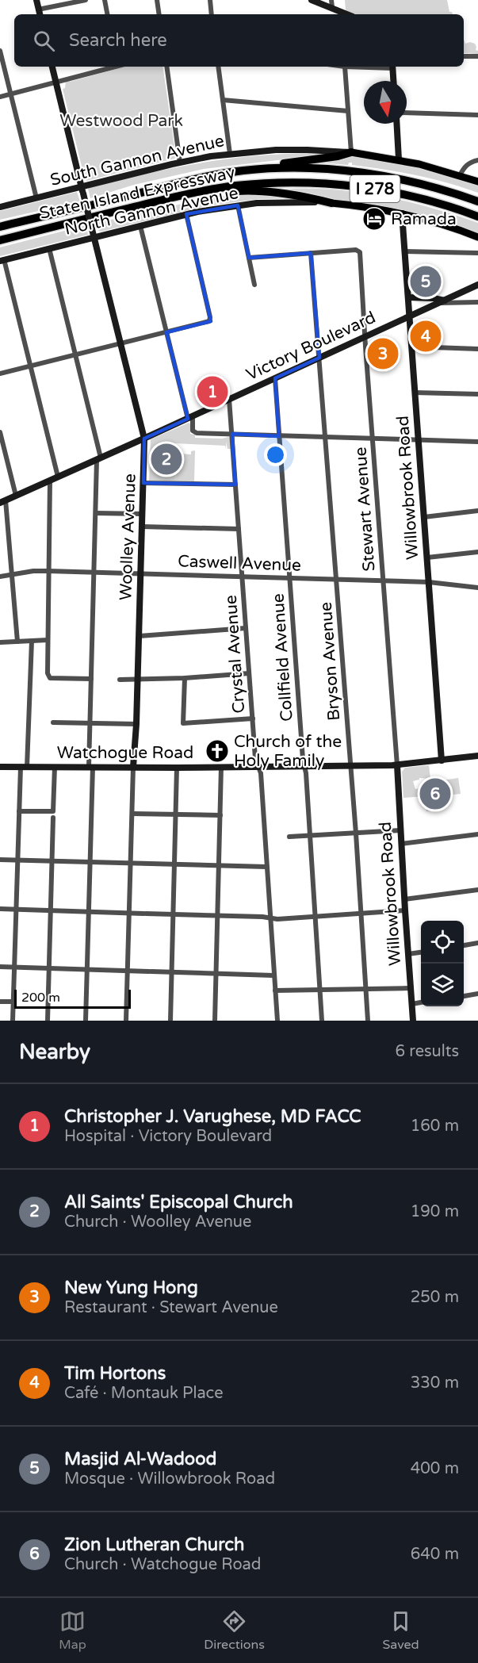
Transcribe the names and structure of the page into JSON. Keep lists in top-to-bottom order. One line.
{"streets":{"highway":["I 278","Staten Island Expressway"],"main road":["South Gannon Avenue","North Gannon Avenue"],"street":["Victory Boulevard","Willowbrook Road","Stewart Avenue","Woolley Avenue","Caswell Avenue","Crystal Avenue","Collfield Avenue","Bryson Avenue","Watchogue Road"]},"crossings":[["South Gannon Avenue","Woolley Avenue"],["North Gannon Avenue","Willowbrook Road"],["North Gannon Avenue","Woolley Avenue"],["Victory Boulevard","Willowbrook Road"],["Victory Boulevard","Stewart Avenue"],["Victory Boulevard","Woolley Avenue"],["Victory Boulevard","Crystal Avenue"],["Victory Boulevard","Collfield Avenue"],["Victory Boulevard","Bryson Avenue"],["Willowbrook Road","Stewart Avenue"],["Willowbrook Road","Caswell Avenue"],["Willowbrook Road","Watchogue Road"],["Stewart Avenue","Caswell Avenue"],["Stewart Avenue","Bryson Avenue"],["Stewart Avenue","Watchogue Road"],["Woolley Avenue","Caswell Avenue"],["Woolley Avenue","Watchogue Road"],["Caswell Avenue","Crystal Avenue"],["Caswell Avenue","Collfield Avenue"],["Caswell Avenue","Bryson Avenue"],["Crystal Avenue","Watchogue Road"],["Collfield Avenue","Watchogue Road"],["Bryson Avenue","Watchogue Road"]],"parks":["Westwood Park"],"places":{"hotel":["Ramada"],"church":["Church of the Holy Family"]},"scale_bar":"200 m","north":"bottom","page":{"search":"Search here","pins":["5","4","3","1","2","6"],"scale":"200 m","heading":["Nearby","6 results"],"list":[{"mark":"1","name":"Christopher J. Varughese, MD FACC","note":"Hospital · Victory Boulevard","value":"160 m"},{"mark":"2","name":"All Saints' Episcopal Church","note":"Church · Woolley Avenue","value":"190 m"},{"mark":"3","name":"New Yung Hong","note":"Restaurant · Stewart Avenue","value":"250 m"},{"mark":"4","name":"Tim Hortons","note":"Café · Montauk Place","value":"330 m"},{"mark":"5","name":"Masjid Al-Wadood","note":"Mosque · Willowbrook Road","value":"400 m"},{"mark":"6","name":"Zion Lutheran Church","note":"Church · Watchogue Road","value":"640 m"}],"nav":["Map","Directions","Saved"]}}
